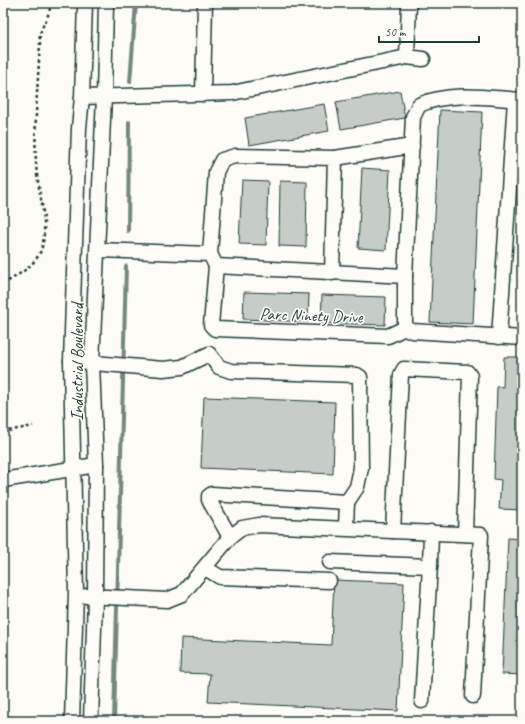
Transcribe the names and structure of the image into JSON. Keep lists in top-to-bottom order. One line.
{"streets":{"street":["Parc Ninety Drive","Industrial Boulevard"]},"scale_bar":"50 m"}
